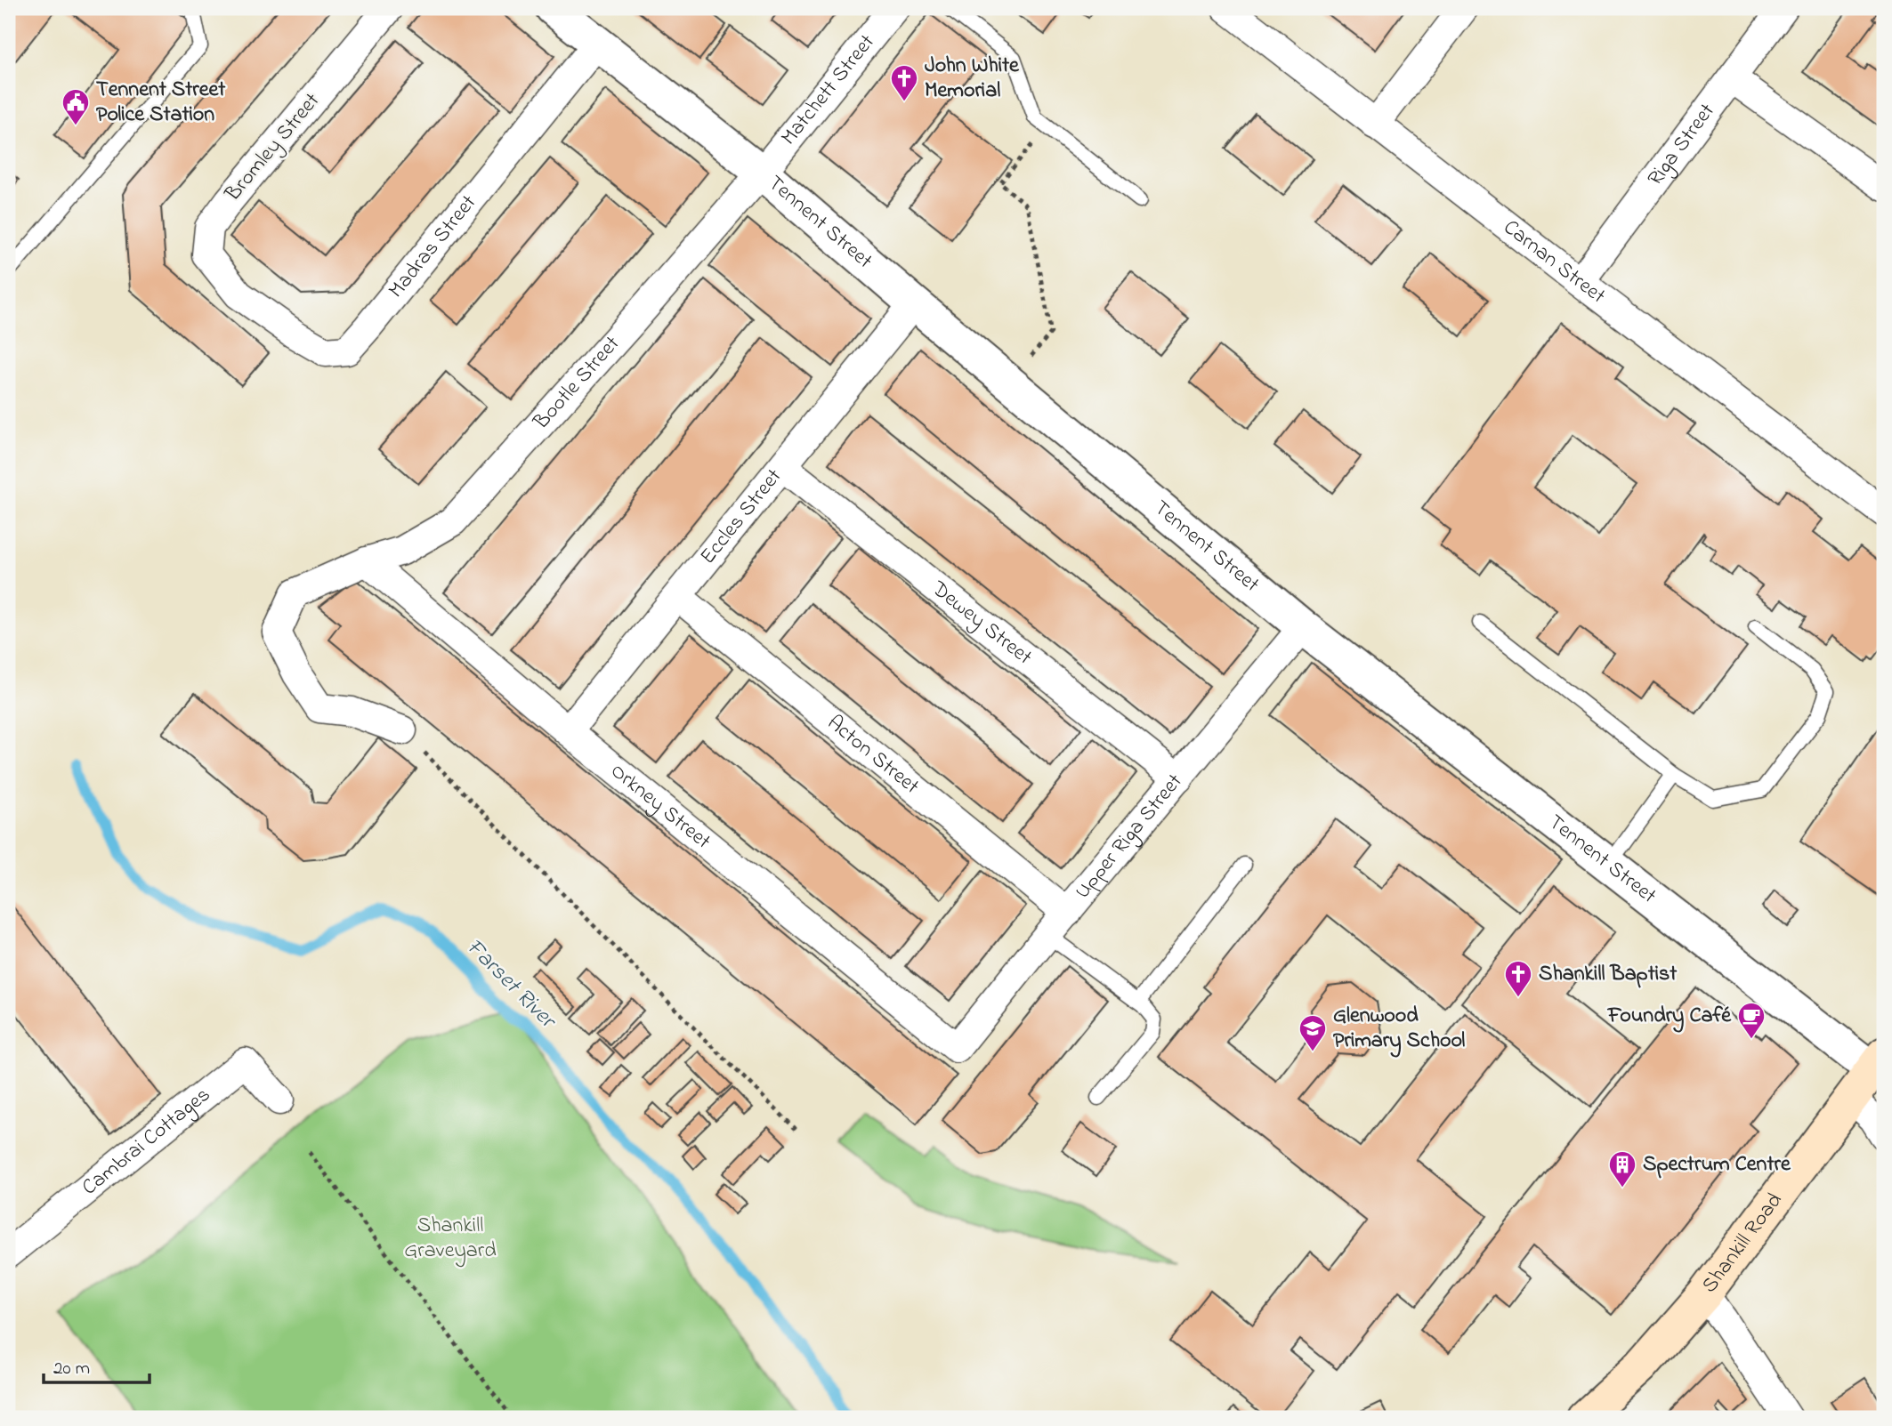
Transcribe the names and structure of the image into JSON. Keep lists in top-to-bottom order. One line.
{"streets":{"main road":["Shankill Road"],"street":["Matchett Street","Riga Street","Bromley Street","Tennent Street","Madras Street","Carnan Street","Bootle Street","Eccles Street","Dewey Street","Acton Street","Orkney Street","Upper Riga Street","Cambrai Cottages"]},"crossings":[["Matchett Street","Tennent Street"],["Matchett Street","Bootle Street"],["Riga Street","Carnan Street"],["Bromley Street","Madras Street"],["Tennent Street","Madras Street"],["Tennent Street","Bootle Street"],["Tennent Street","Eccles Street"],["Tennent Street","Upper Riga Street"],["Tennent Street","Shankill Road"],["Bootle Street","Orkney Street"],["Eccles Street","Dewey Street"],["Eccles Street","Acton Street"],["Eccles Street","Orkney Street"],["Dewey Street","Upper Riga Street"],["Acton Street","Upper Riga Street"],["Orkney Street","Upper Riga Street"]],"water":["Farset River"],"parks":["Shankill Graveyard"],"places":{"church":["John White Memorial","Shankill Baptist"],"public building":["Tennent Street Police Station"],"cafe":["Foundry Café"],"school or university":["Glenwood Primary School"],"building":["Spectrum Centre"]},"scale_bar":"20 m"}
